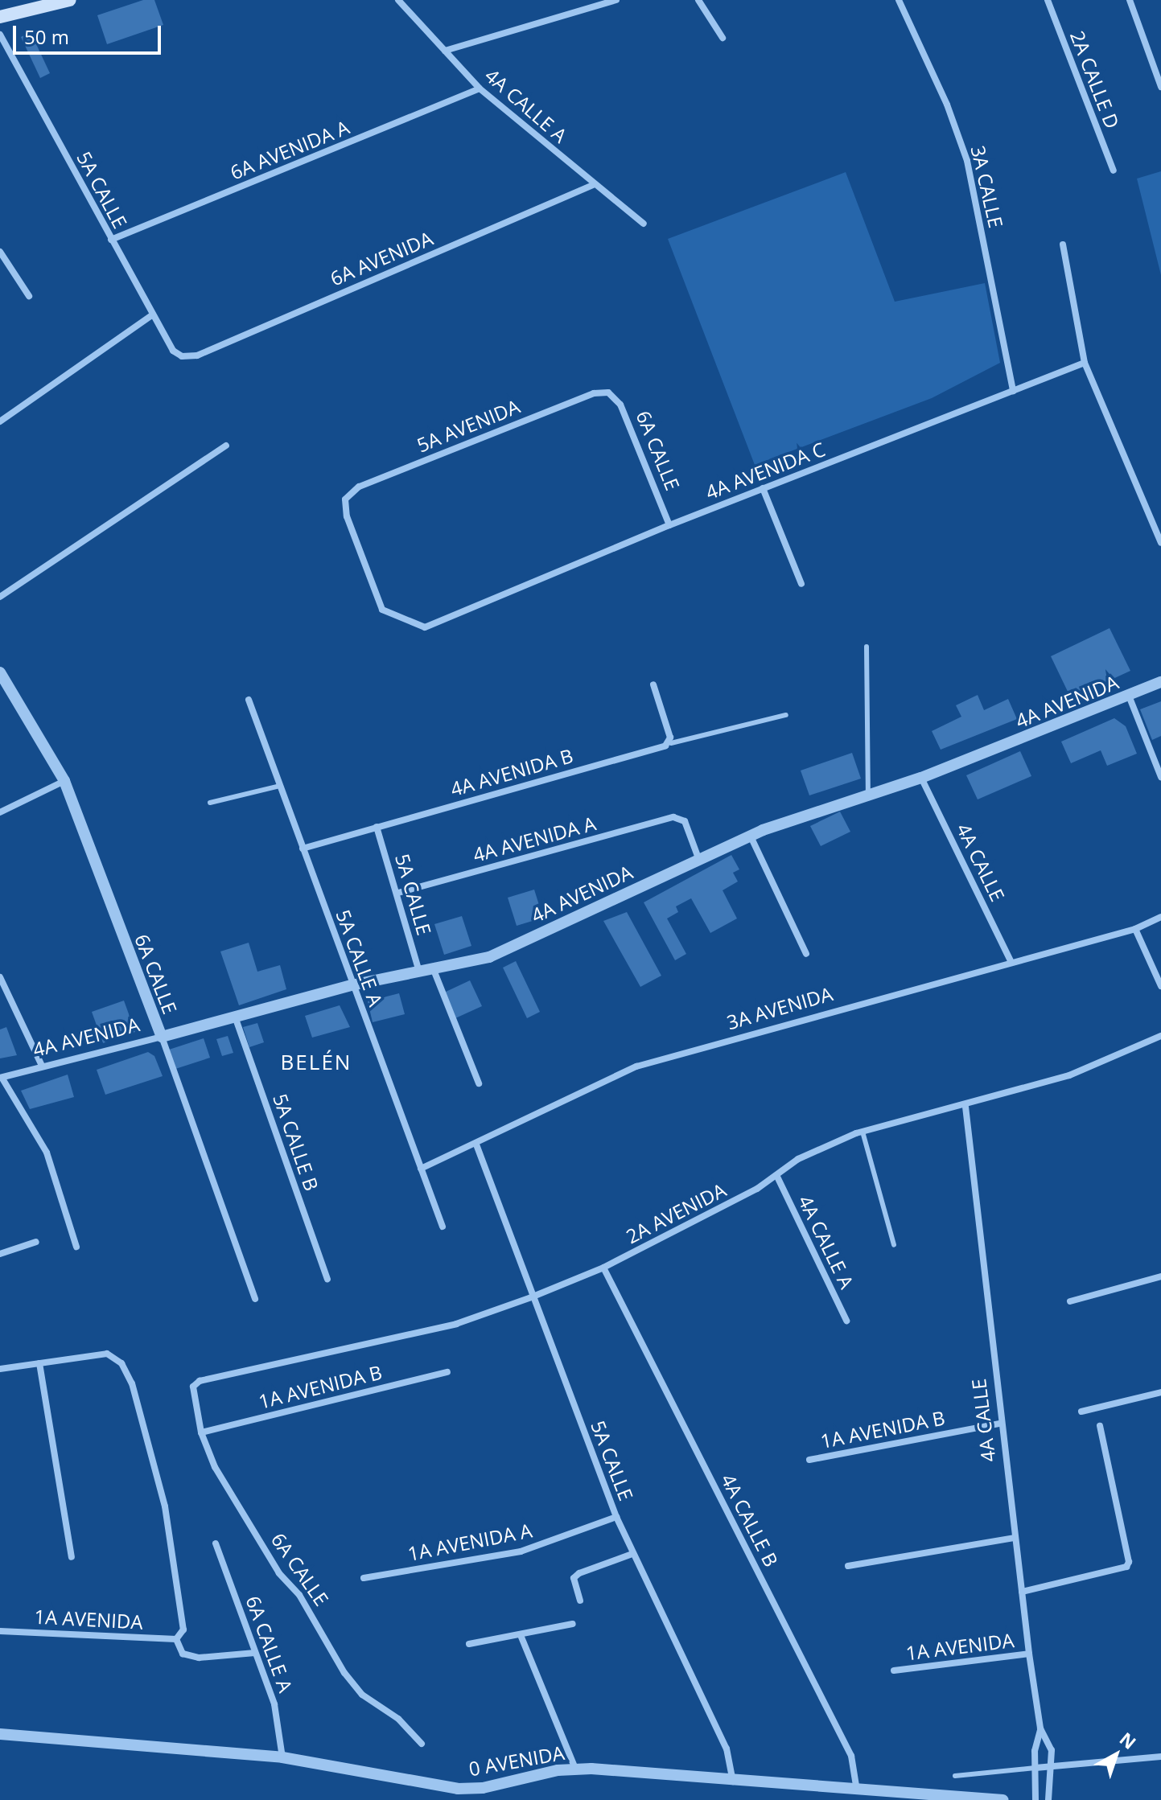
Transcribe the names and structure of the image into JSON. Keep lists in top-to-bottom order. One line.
{"streets":{"street":["2A CALLE D","4A CALLE A","6A AVENIDA A","3A CALLE","5A CALLE","6A AVENIDA","5A AVENIDA","6A CALLE","4A AVENIDA C","4A AVENIDA","4A AVENIDA B","4A AVENIDA A","4A CALLE","5A CALLE A","3A AVENIDA","5A CALLE B","2A AVENIDA","1A AVENIDA B","4A CALLE B","1A AVENIDA A","1A AVENIDA","6A CALLE A","0 AVENIDA"]},"crossings":[["4A CALLE A","6A AVENIDA A"],["4A CALLE A","6A AVENIDA"],["4A CALLE A","2A AVENIDA"],["6A AVENIDA A","5A CALLE"],["3A CALLE","4A AVENIDA C"],["5A CALLE","6A AVENIDA"],["5A CALLE","4A AVENIDA"],["5A CALLE","4A AVENIDA B"],["5A CALLE","4A AVENIDA A"],["5A CALLE","3A AVENIDA"],["5A CALLE","2A AVENIDA"],["5A CALLE","1A AVENIDA A"],["5A CALLE","0 AVENIDA"],["5A AVENIDA","6A CALLE"],["5A AVENIDA","4A AVENIDA C"],["6A CALLE","4A AVENIDA C"],["6A CALLE","4A AVENIDA"],["6A CALLE","2A AVENIDA"],["6A CALLE","1A AVENIDA B"],["4A AVENIDA","4A AVENIDA A"],["4A AVENIDA","4A CALLE"],["4A AVENIDA","5A CALLE A"],["4A AVENIDA","5A CALLE B"],["4A AVENIDA B","5A CALLE A"],["4A CALLE","3A AVENIDA"],["4A CALLE","2A AVENIDA"],["4A CALLE","1A AVENIDA B"],["4A CALLE","1A AVENIDA"],["5A CALLE A","3A AVENIDA"],["2A AVENIDA","4A CALLE B"],["4A CALLE B","0 AVENIDA"],["6A CALLE A","0 AVENIDA"]],"districts":["BELÉN"],"scale_bar":"50 m","north":"top right"}
